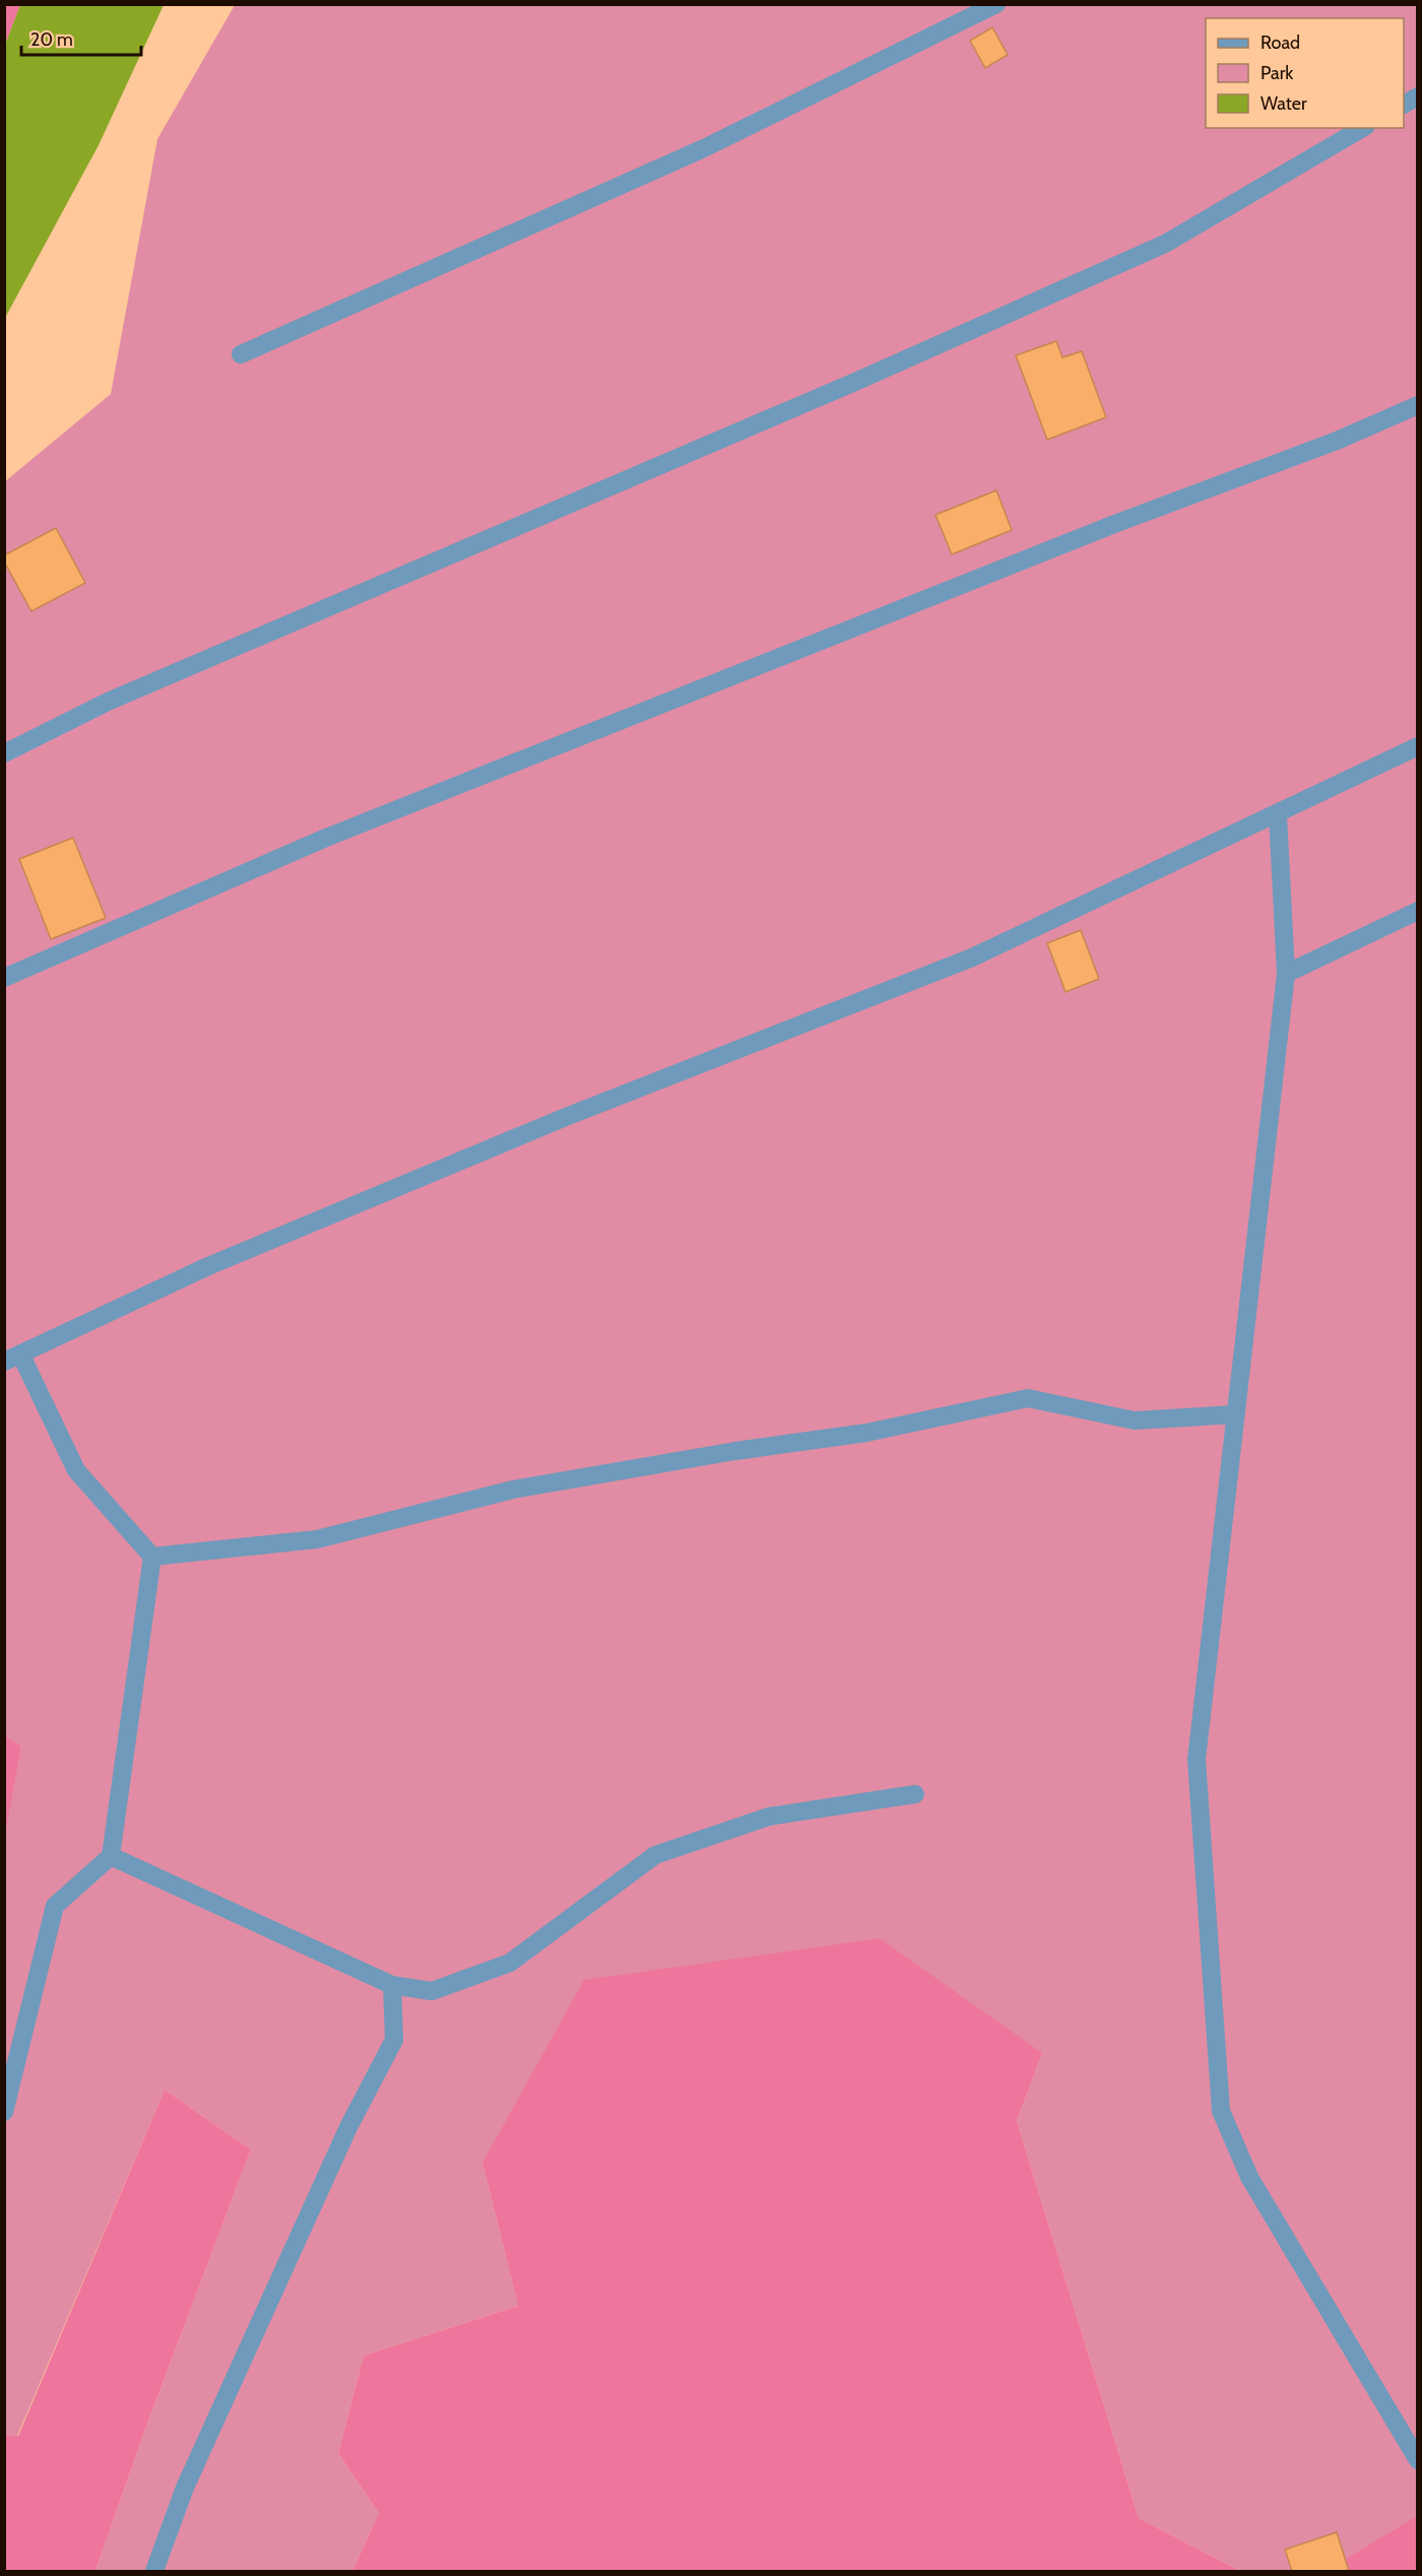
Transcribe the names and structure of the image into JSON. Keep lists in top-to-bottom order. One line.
{"legend":["Road","Park","Water"],"scale_bar":"20 m"}
